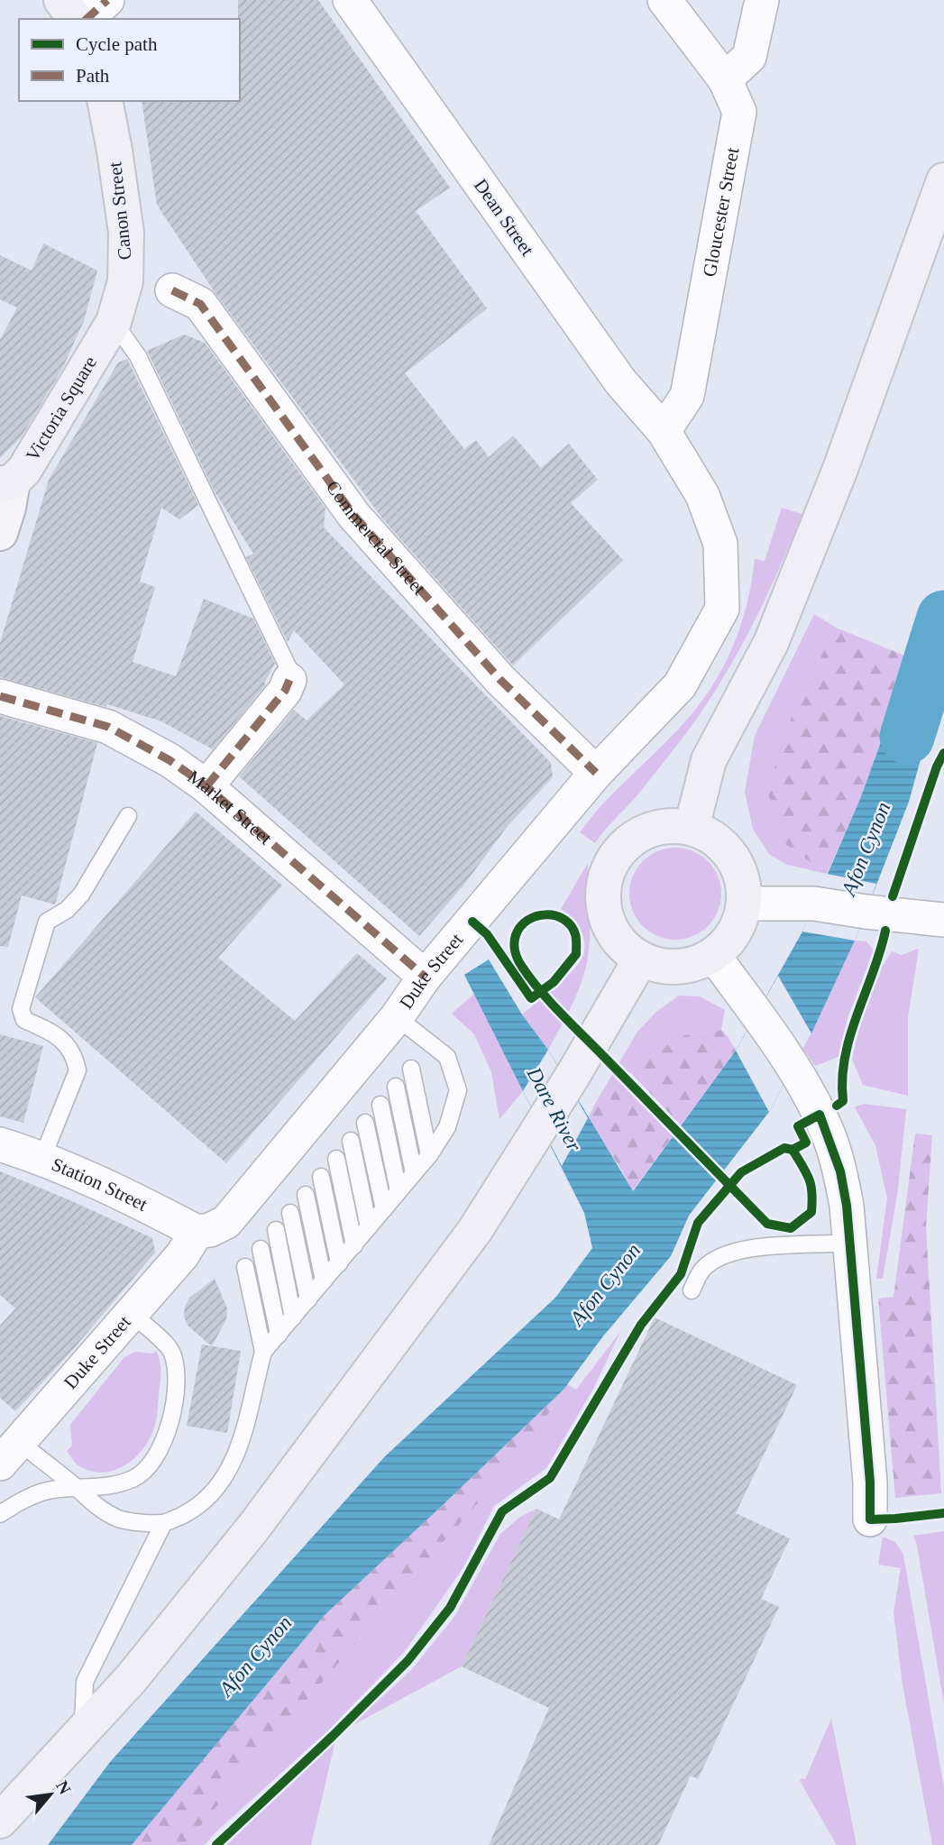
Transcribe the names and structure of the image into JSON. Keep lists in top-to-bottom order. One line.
{"streets":{"main road":["Canon Street","Victoria Square"],"street":["Gloucester Street","Dean Street","Commercial Street","Market Street","Duke Street","Station Street"]},"crossings":[["Canon Street","Victoria Square"],["Gloucester Street","Dean Street"],["Gloucester Street","Duke Street"],["Dean Street","Duke Street"],["Commercial Street","Duke Street"],["Market Street","Duke Street"],["Duke Street","Station Street"]],"water":["Afon Cynon","Dare River"],"legend":["Cycle path","Path"],"north":"top right"}
